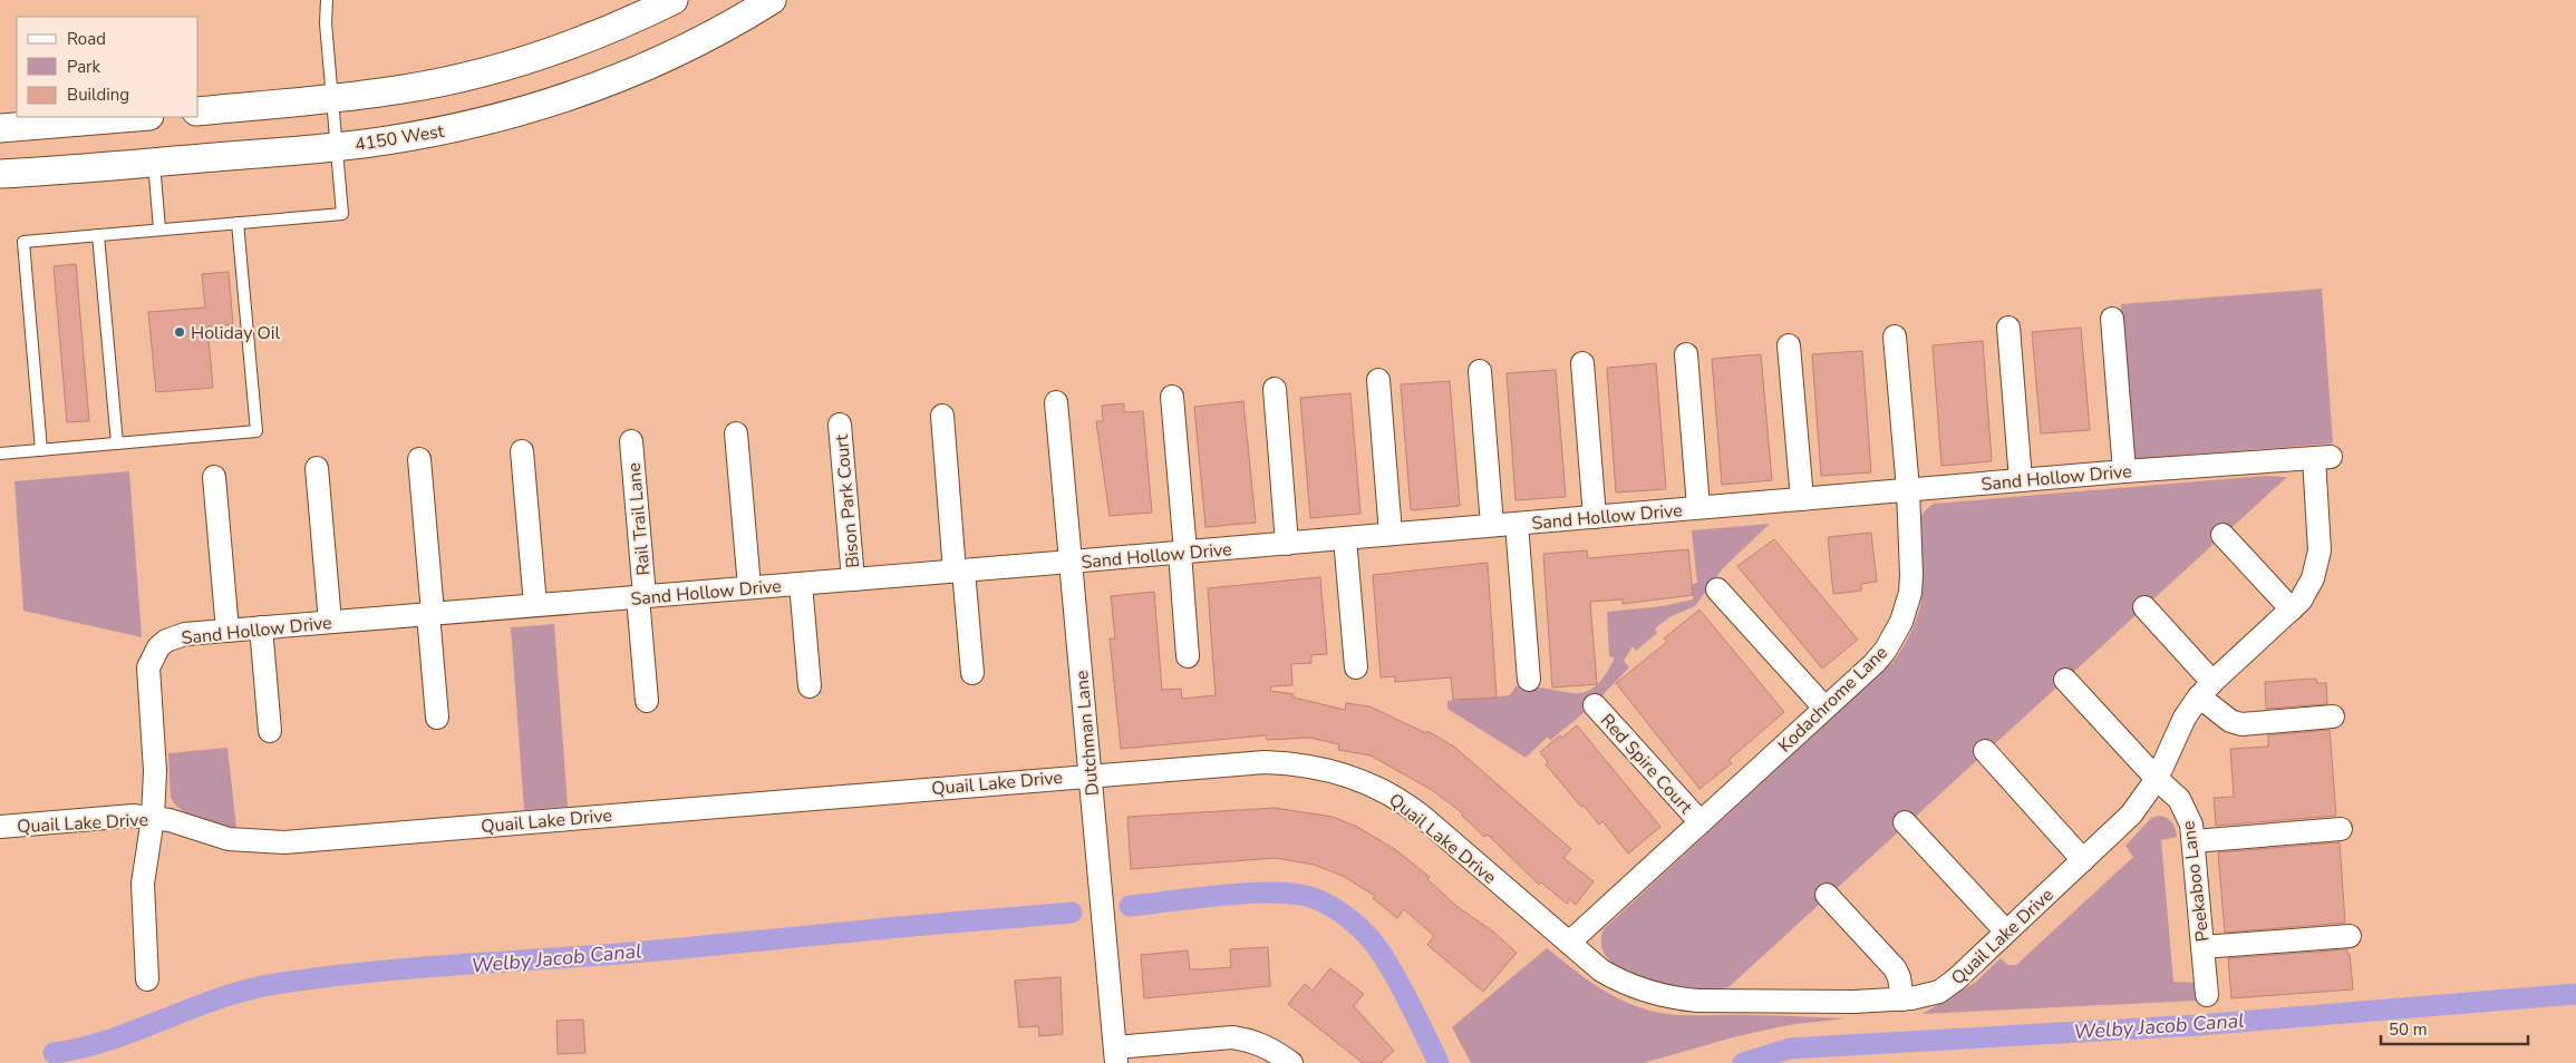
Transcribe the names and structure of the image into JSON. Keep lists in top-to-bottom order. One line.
{"streets":{"street":["4150 West","Sand Hollow Drive","Bison Park Court","Rail Trail Lane","Kodachrome Lane","Dutchman Lane","Red Spire Court","Quail Lake Drive","Peekaboo Lane"]},"crossings":[["Sand Hollow Drive","Bison Park Court"],["Sand Hollow Drive","Rail Trail Lane"],["Sand Hollow Drive","Kodachrome Lane"],["Sand Hollow Drive","Dutchman Lane"],["Sand Hollow Drive","Quail Lake Drive"],["Kodachrome Lane","Red Spire Court"],["Kodachrome Lane","Quail Lake Drive"],["Dutchman Lane","Quail Lake Drive"],["Quail Lake Drive","Peekaboo Lane"]],"water":["Welby Jacob Canal"],"places":["Holiday Oil"],"legend":["Road","Park","Building"],"scale_bar":"50 m"}
